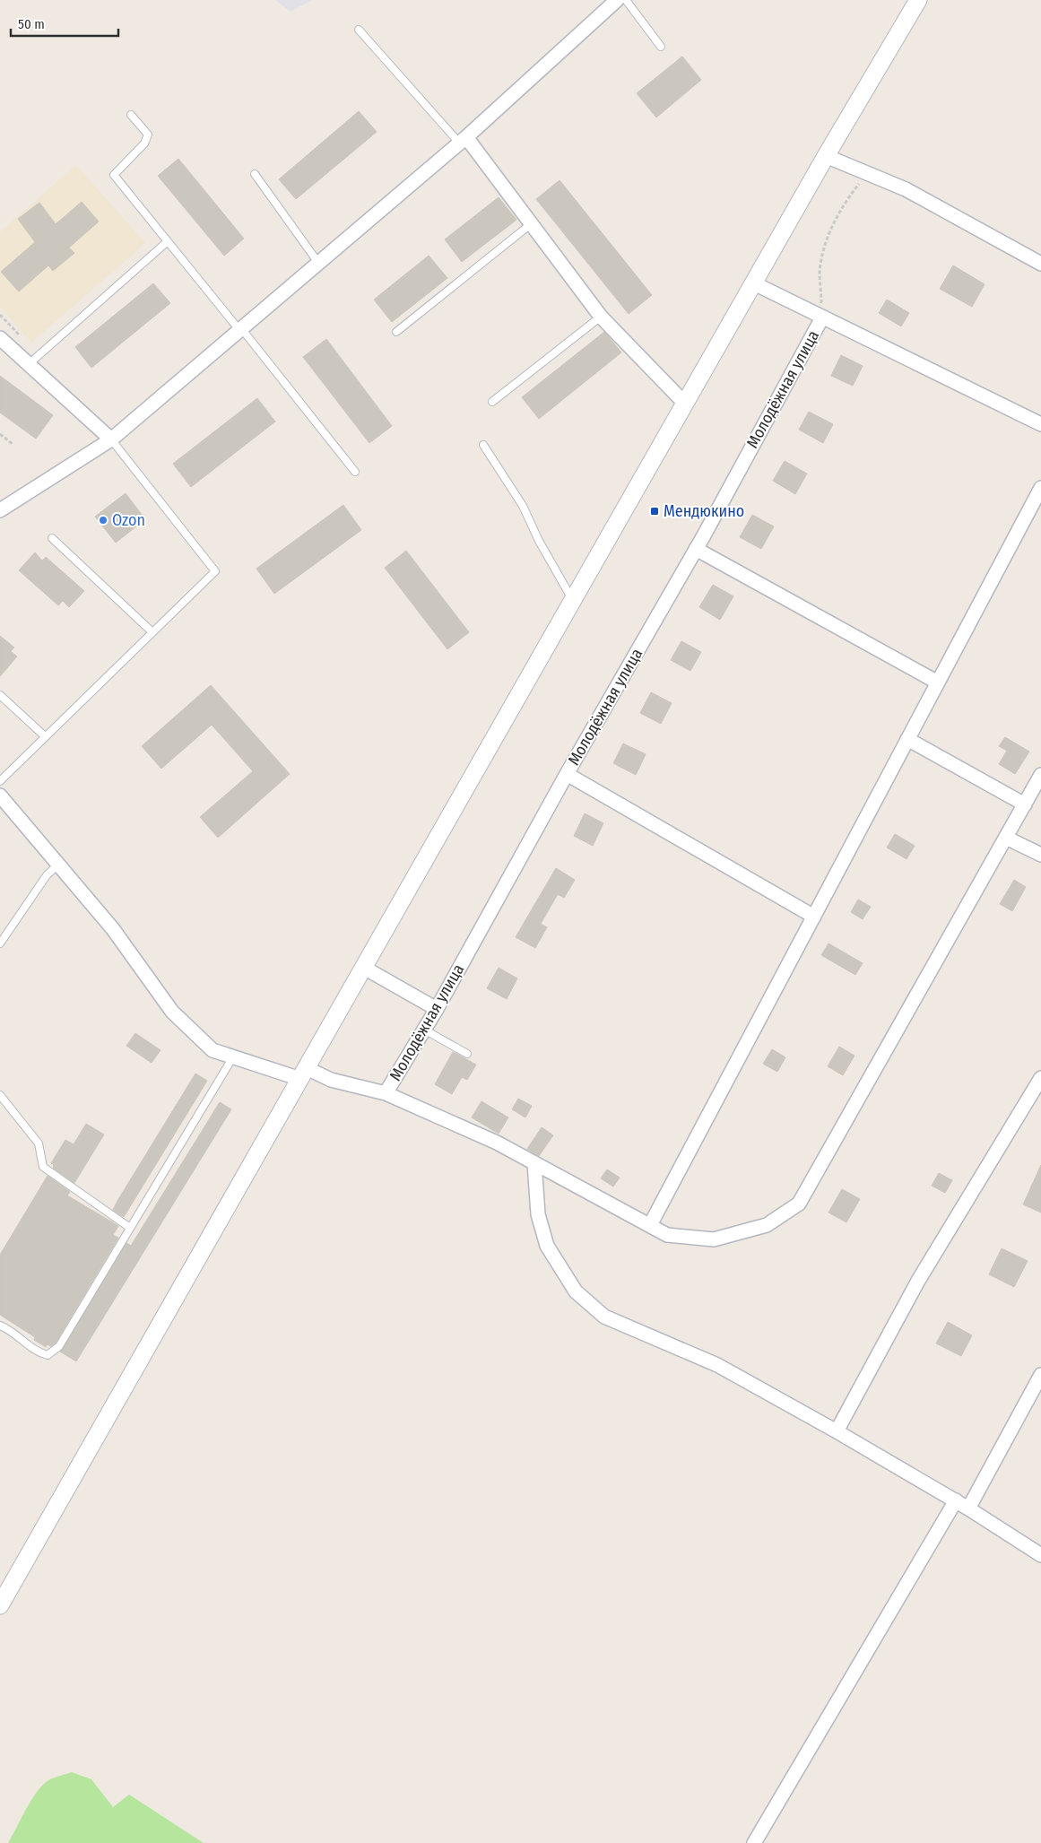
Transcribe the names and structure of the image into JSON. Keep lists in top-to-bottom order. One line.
{"streets":{"street":["Молодёжная улица"]},"places":{"transit":["Мендюкино"],"other":["Ozon"]},"scale_bar":"50 m"}
